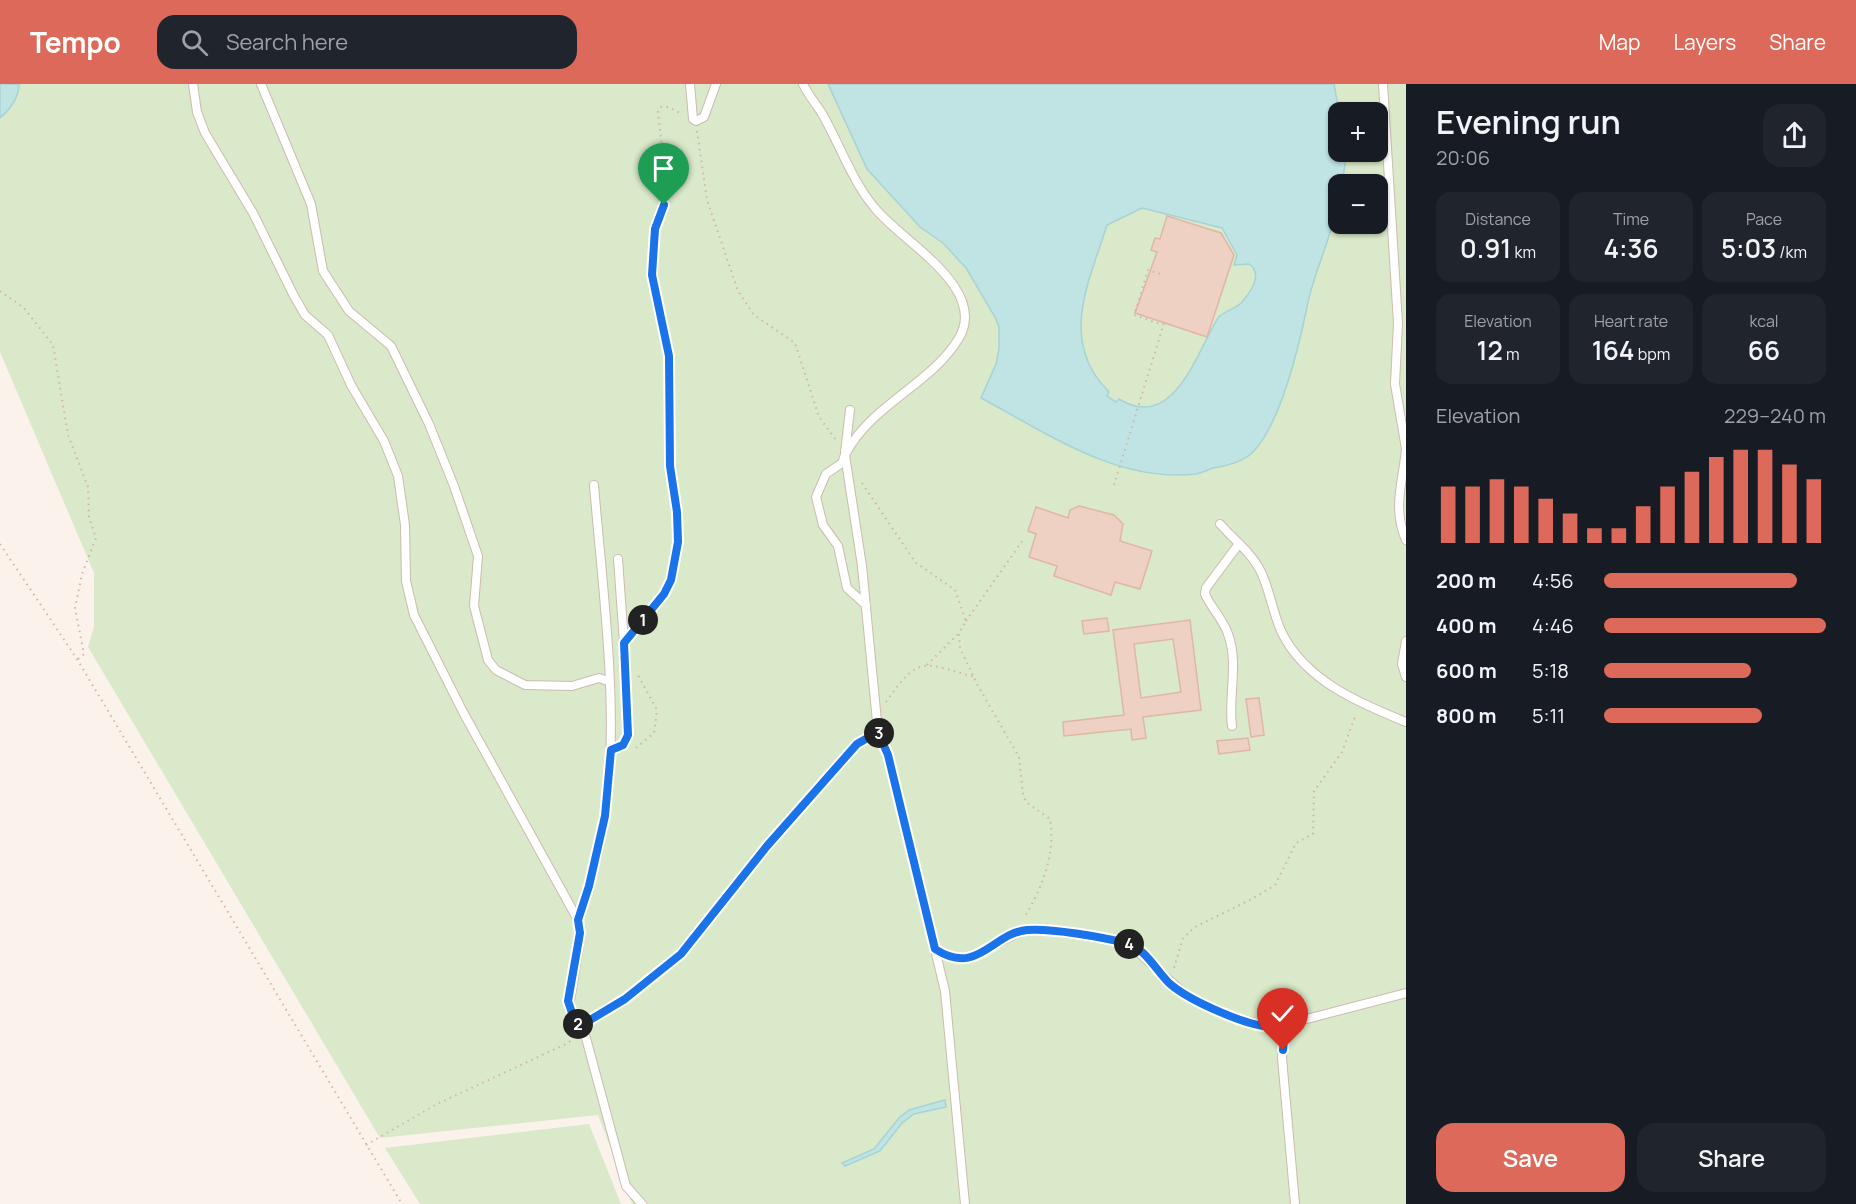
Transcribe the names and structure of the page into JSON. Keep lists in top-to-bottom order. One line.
{"page":{"header":"Tempo","search":"Search here","nav":["Map","Layers","Share"],"heading":["Evening run","20:06"],"map_buttons":["+","−"],"stats":[["Distance","0.91 km"],["Time","4:36"],["Pace","5:03 /km"],["Elevation","12 m"],["Heart rate","164 bpm"],["kcal","66"]],"chart":["Elevation","229–240 m"],"list":[{"name":"200 m","note":"4:56"},{"name":"400 m","note":"4:46"},{"name":"600 m","note":"5:18"},{"name":"800 m","note":"5:11"}],"pins":["1","3","4","2"],"buttons":["Save","Share"]}}
